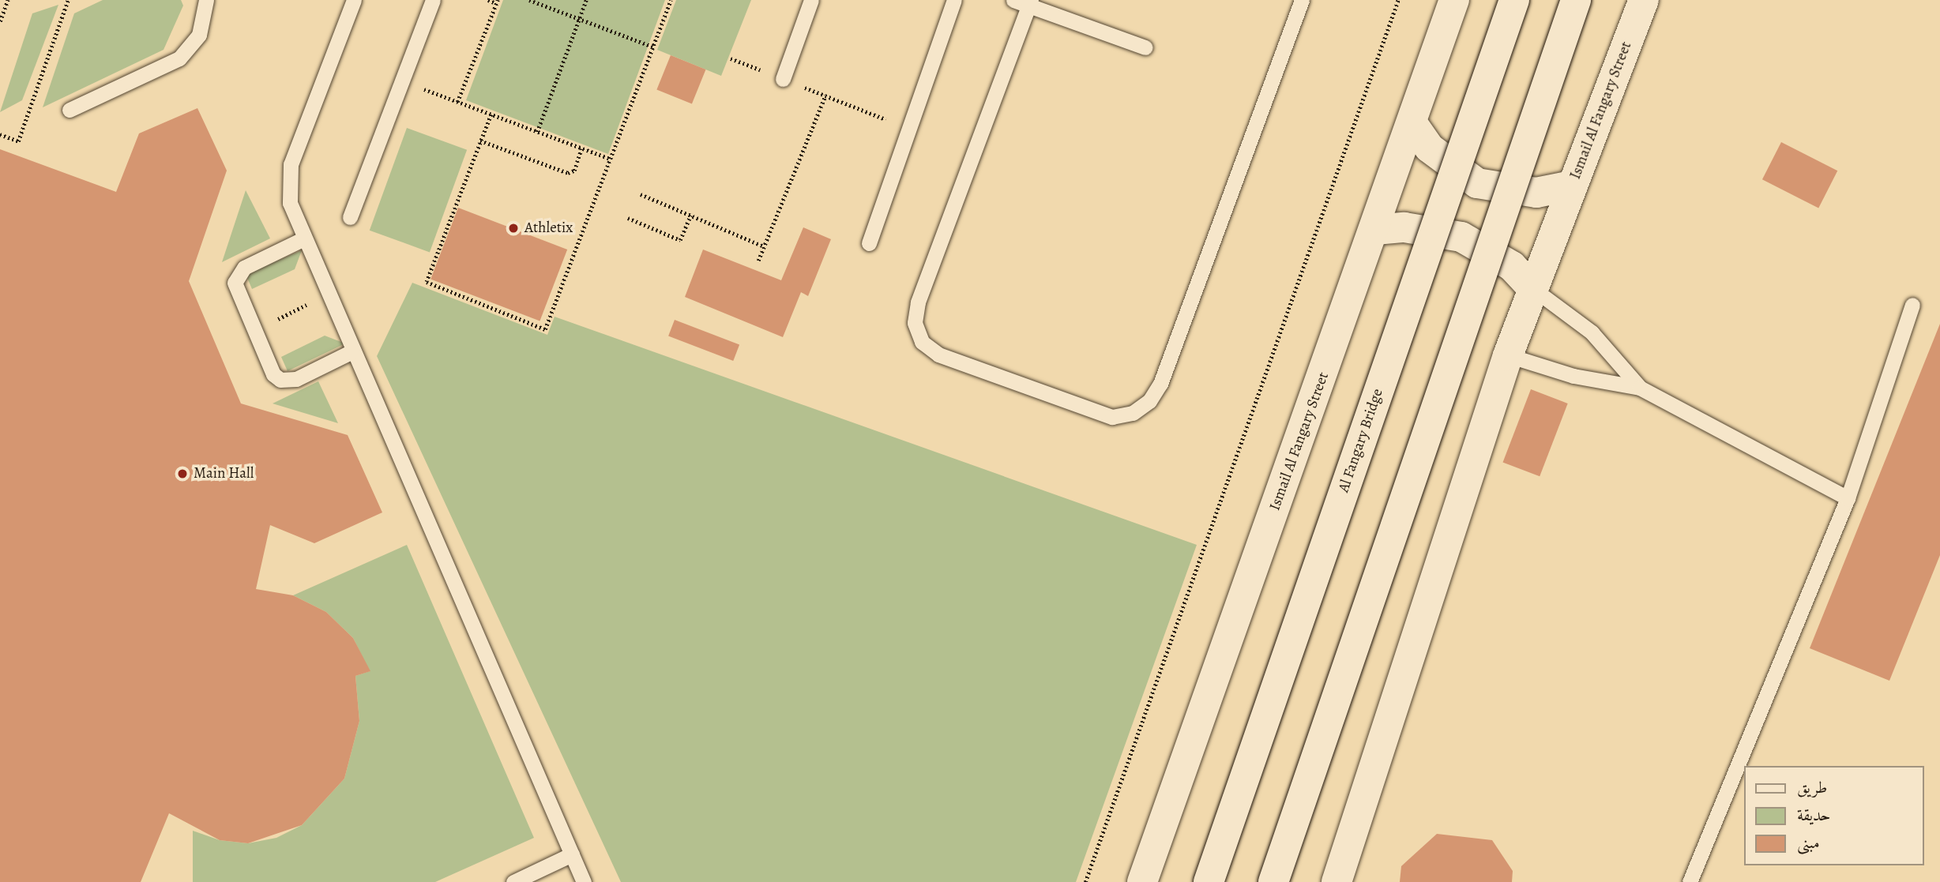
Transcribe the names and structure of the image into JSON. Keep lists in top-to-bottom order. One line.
{"streets":{"main road":["Ismail Al Fangary Street","Al Fangary Bridge"]},"places":["Athletix","Main Hall"],"legend":["طريق","حديقة","مبنى"]}
